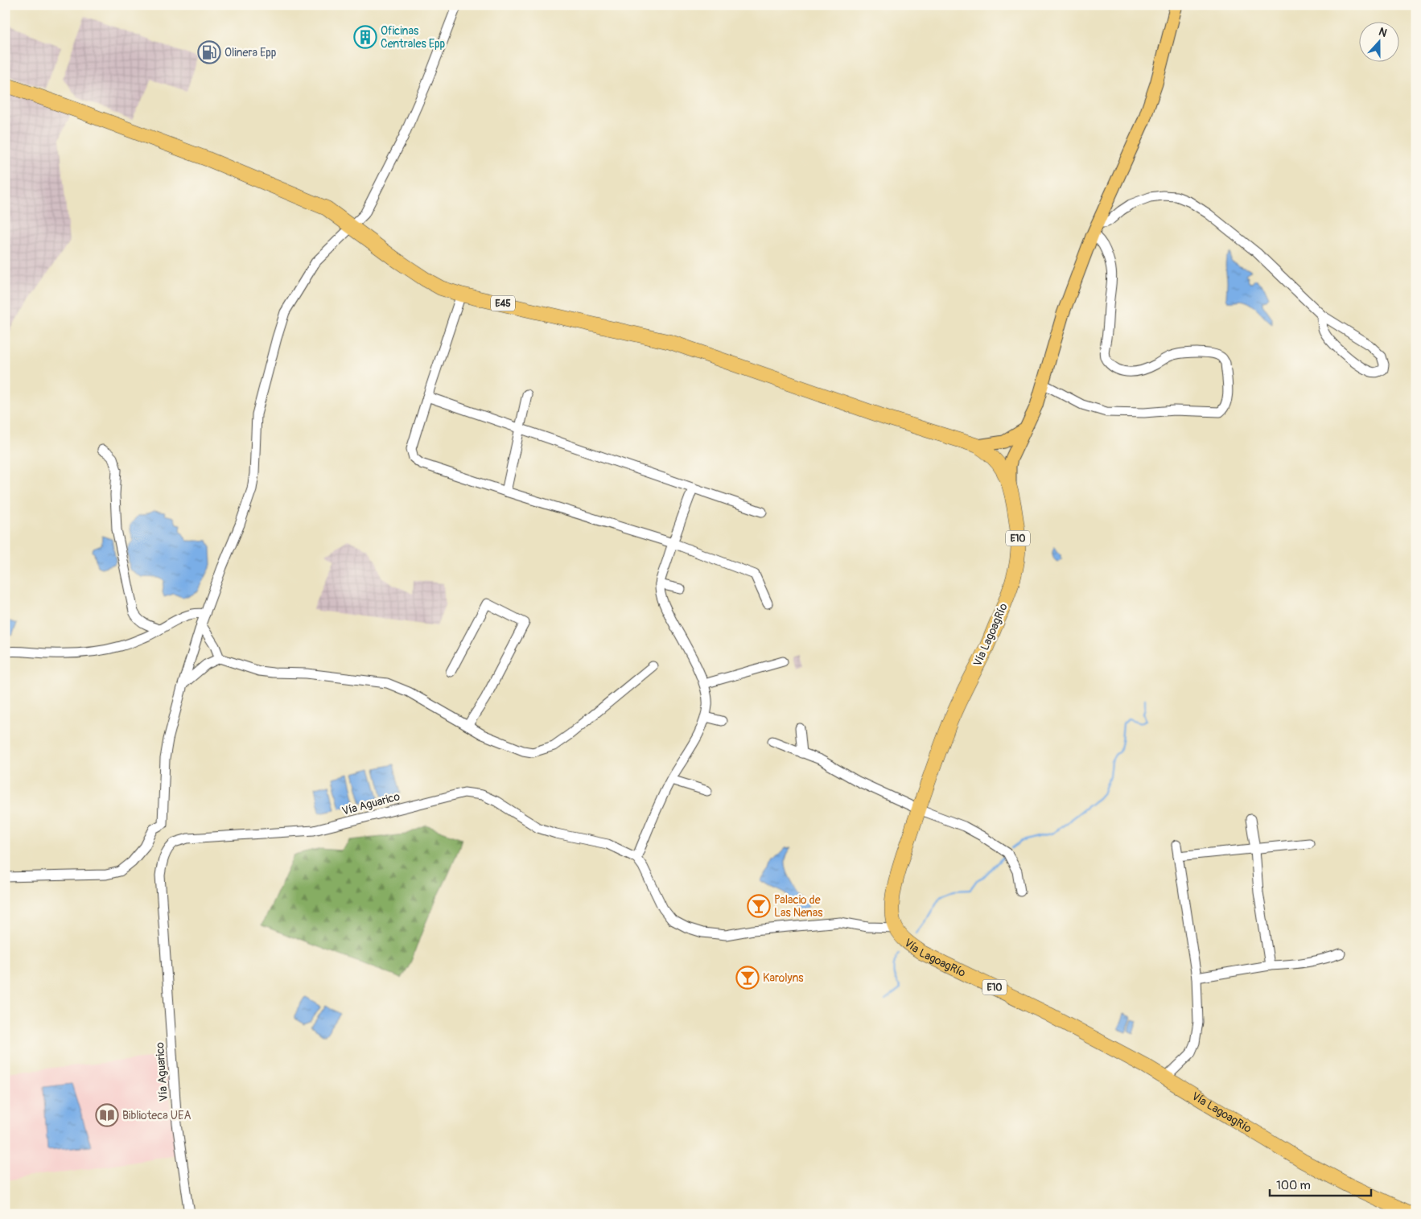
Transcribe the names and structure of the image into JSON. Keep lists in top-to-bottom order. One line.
{"streets":{"highway":["E45","E10","Vía LagoagRío"],"street":["Vía Aguarico"]},"crossings":[["E45","Vía LagoagRío"]],"places":{"building":["Oficinas Centrales Epp"],"fuel station":["Olinera Epp"],"bar":["Palacio de Las Nenas","Karolyns"],"library":["Biblioteca UEA"]},"scale_bar":"100 m","north":"top"}
